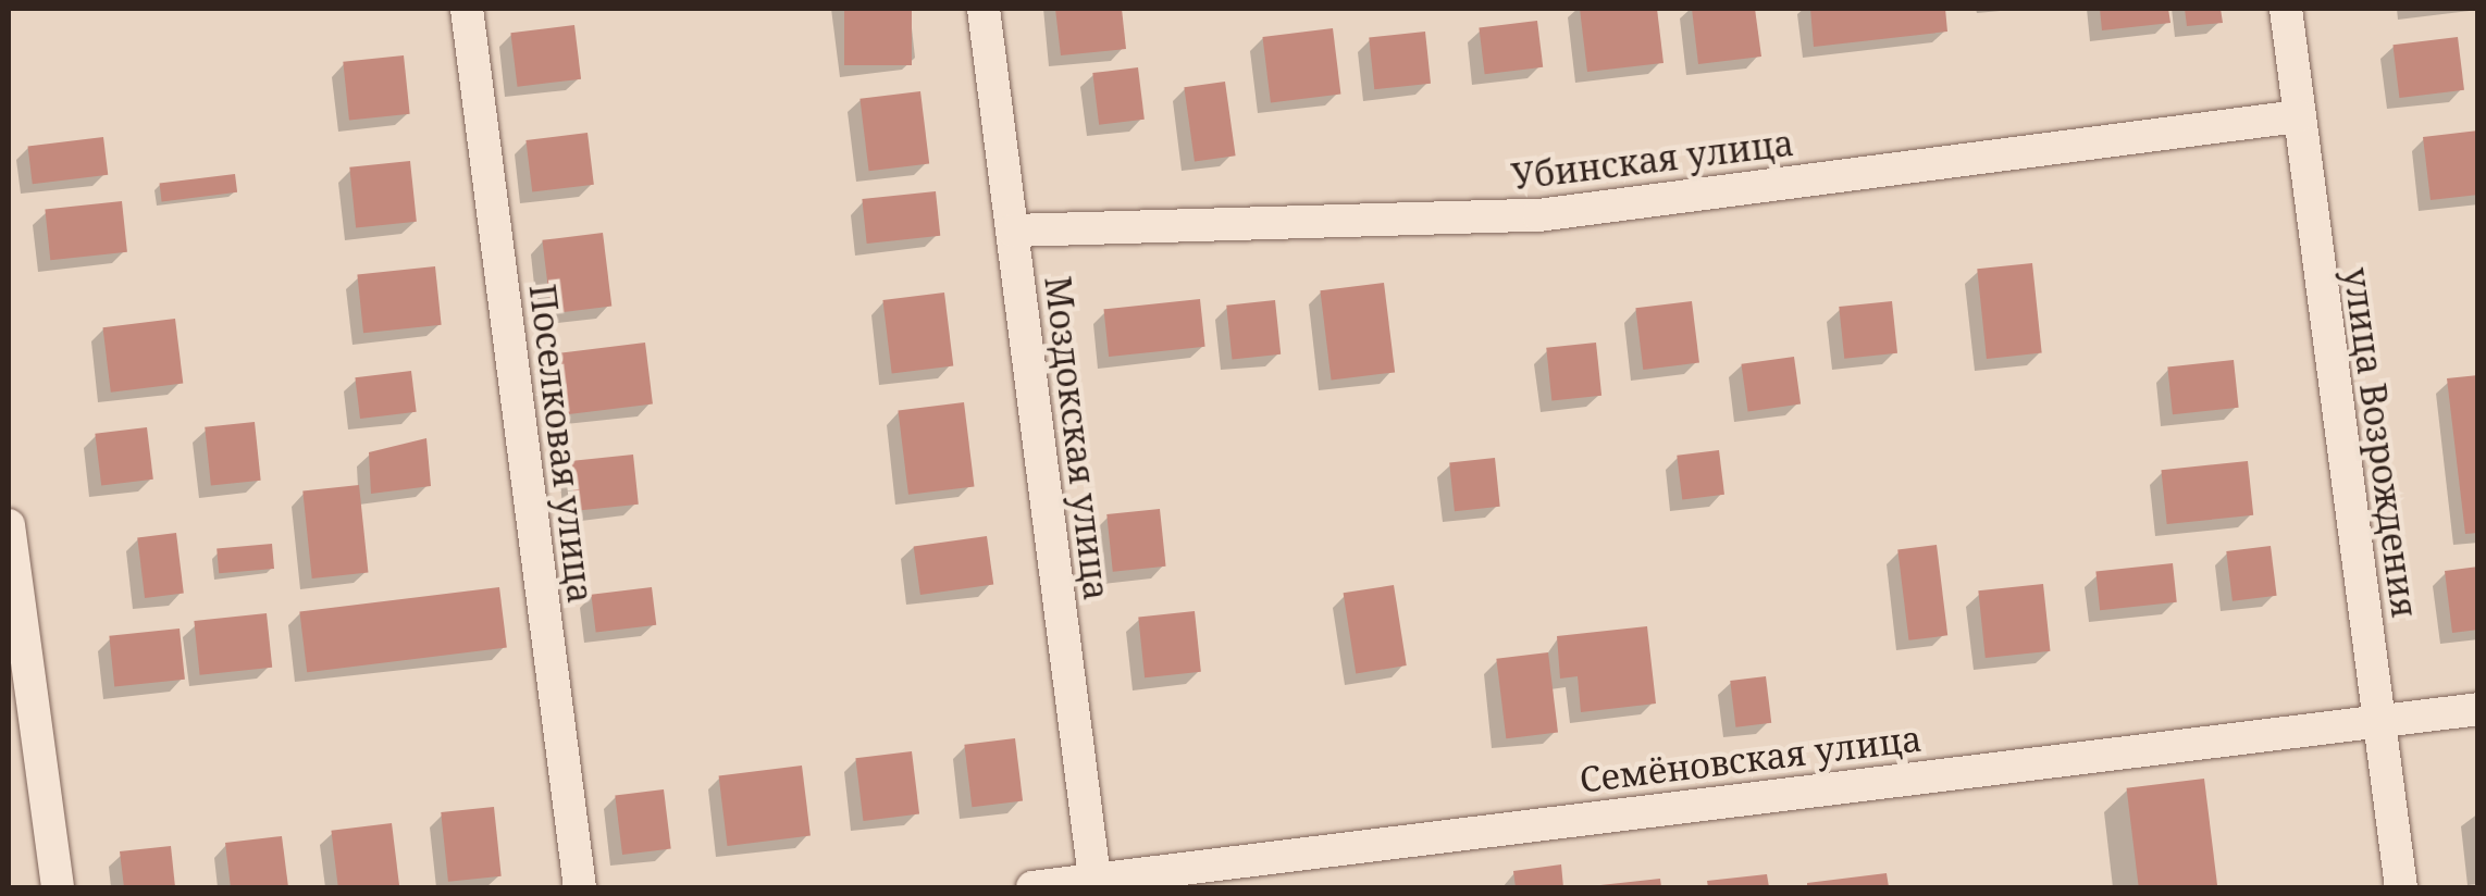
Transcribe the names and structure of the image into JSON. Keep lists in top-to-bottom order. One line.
{"streets":{"street":["Убинская улица","Моздокская улица","улица Возрождения","Поселковая улица","Семёновская улица"]},"crossings":[["Убинская улица","Моздокская улица"],["Убинская улица","улица Возрождения"],["Моздокская улица","Семёновская улица"],["улица Возрождения","Семёновская улица"]]}
